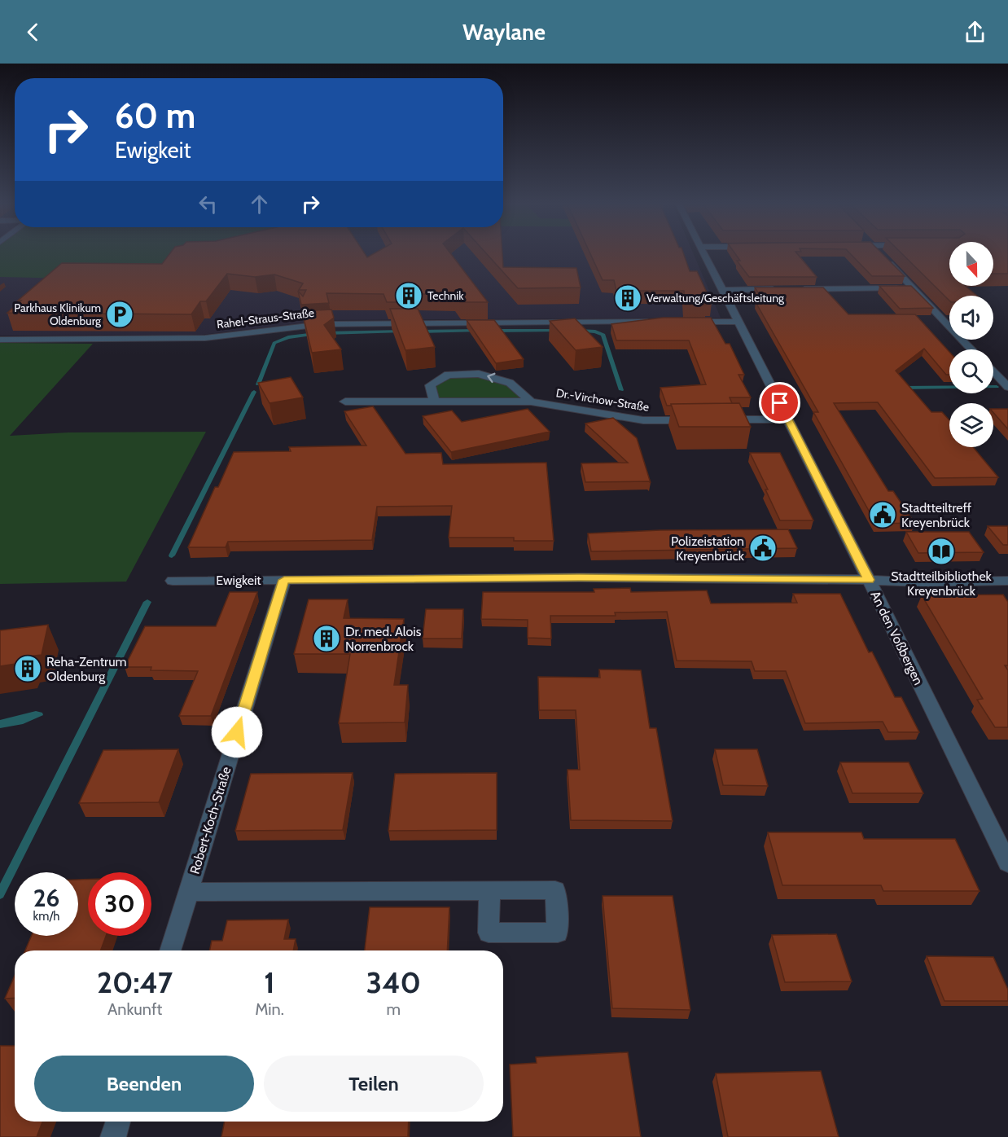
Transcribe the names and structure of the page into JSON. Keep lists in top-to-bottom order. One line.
{"streets":{"street":["Rahel-Straus-Straße","Dr.-Virchow-Straße","Ewigkeit","An den Voßbergen","Robert-Koch-Straße"]},"crossings":[["Ewigkeit","An den Voßbergen"],["Ewigkeit","Robert-Koch-Straße"]],"places":{"building":["Technik","Verwaltung/Geschäftsleitung","Dr. med. Alois Norrenbrock","Reha-Zentrum Oldenburg"],"parking":["Parkhaus Klinikum Oldenburg"],"public building":["Stadtteiltreff Kreyenbrück","Polizeistation Kreyenbrück"],"library":["Stadtteilbibliothek Kreyenbrück"]},"north":"bottom","page":{"header":"Waylane","turn":["60 m","Ewigkeit"],"speed":"26 km/h","limit":"30","eta":["20:47","Ankunft","1","Min.","340","m"],"buttons":["Beenden","Teilen"]}}
